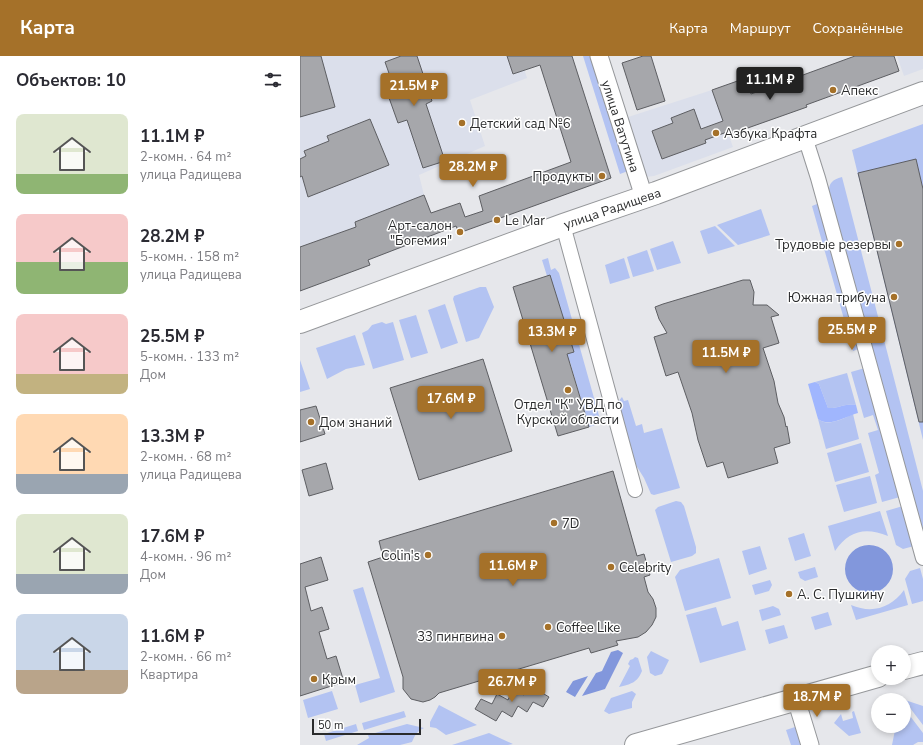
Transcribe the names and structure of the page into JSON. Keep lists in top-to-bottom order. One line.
{"streets":{"main road":["улица Радищева"],"street":["улица Ватутина"]},"crossings":[["улица Ватутина","улица Радищева"]],"places":["Апекс","Детский сад №6","Азбука Крафта","Продукты","Le Mar","Арт-салон \"Богемия\"","Трудовые резервы","Южная трибуна","Отдел \"К\" УВД по Курской области","Дом знаний","7D","Colin's","Celebrity","А. С. Пушкину","Coffee Like","33 пингвина","Крым"],"scale_bar":"50 m","page":{"header":"Карта","nav":["Карта","Маршрут","Сохранённые"],"heading":"Объектов: 10","price":["11.1M ₽","21.5M ₽","28.2M ₽","25.5M ₽","13.3M ₽","11.5M ₽","17.6M ₽","11.6M ₽","26.7M ₽","18.7M ₽"],"list":[{"name":"11.1M ₽","note":"2-комн. · 64 m² · улица Радищева"},{"name":"28.2M ₽","note":"5-комн. · 158 m² · улица Радищева"},{"name":"25.5M ₽","note":"5-комн. · 133 m² · Дом"},{"name":"13.3M ₽","note":"2-комн. · 68 m² · улица Радищева"},{"name":"17.6M ₽","note":"4-комн. · 96 m² · Дом"},{"name":"11.6M ₽","note":"2-комн. · 66 m² · Квартира"}],"map_buttons":["+","−"],"scale":"50 m"}}
